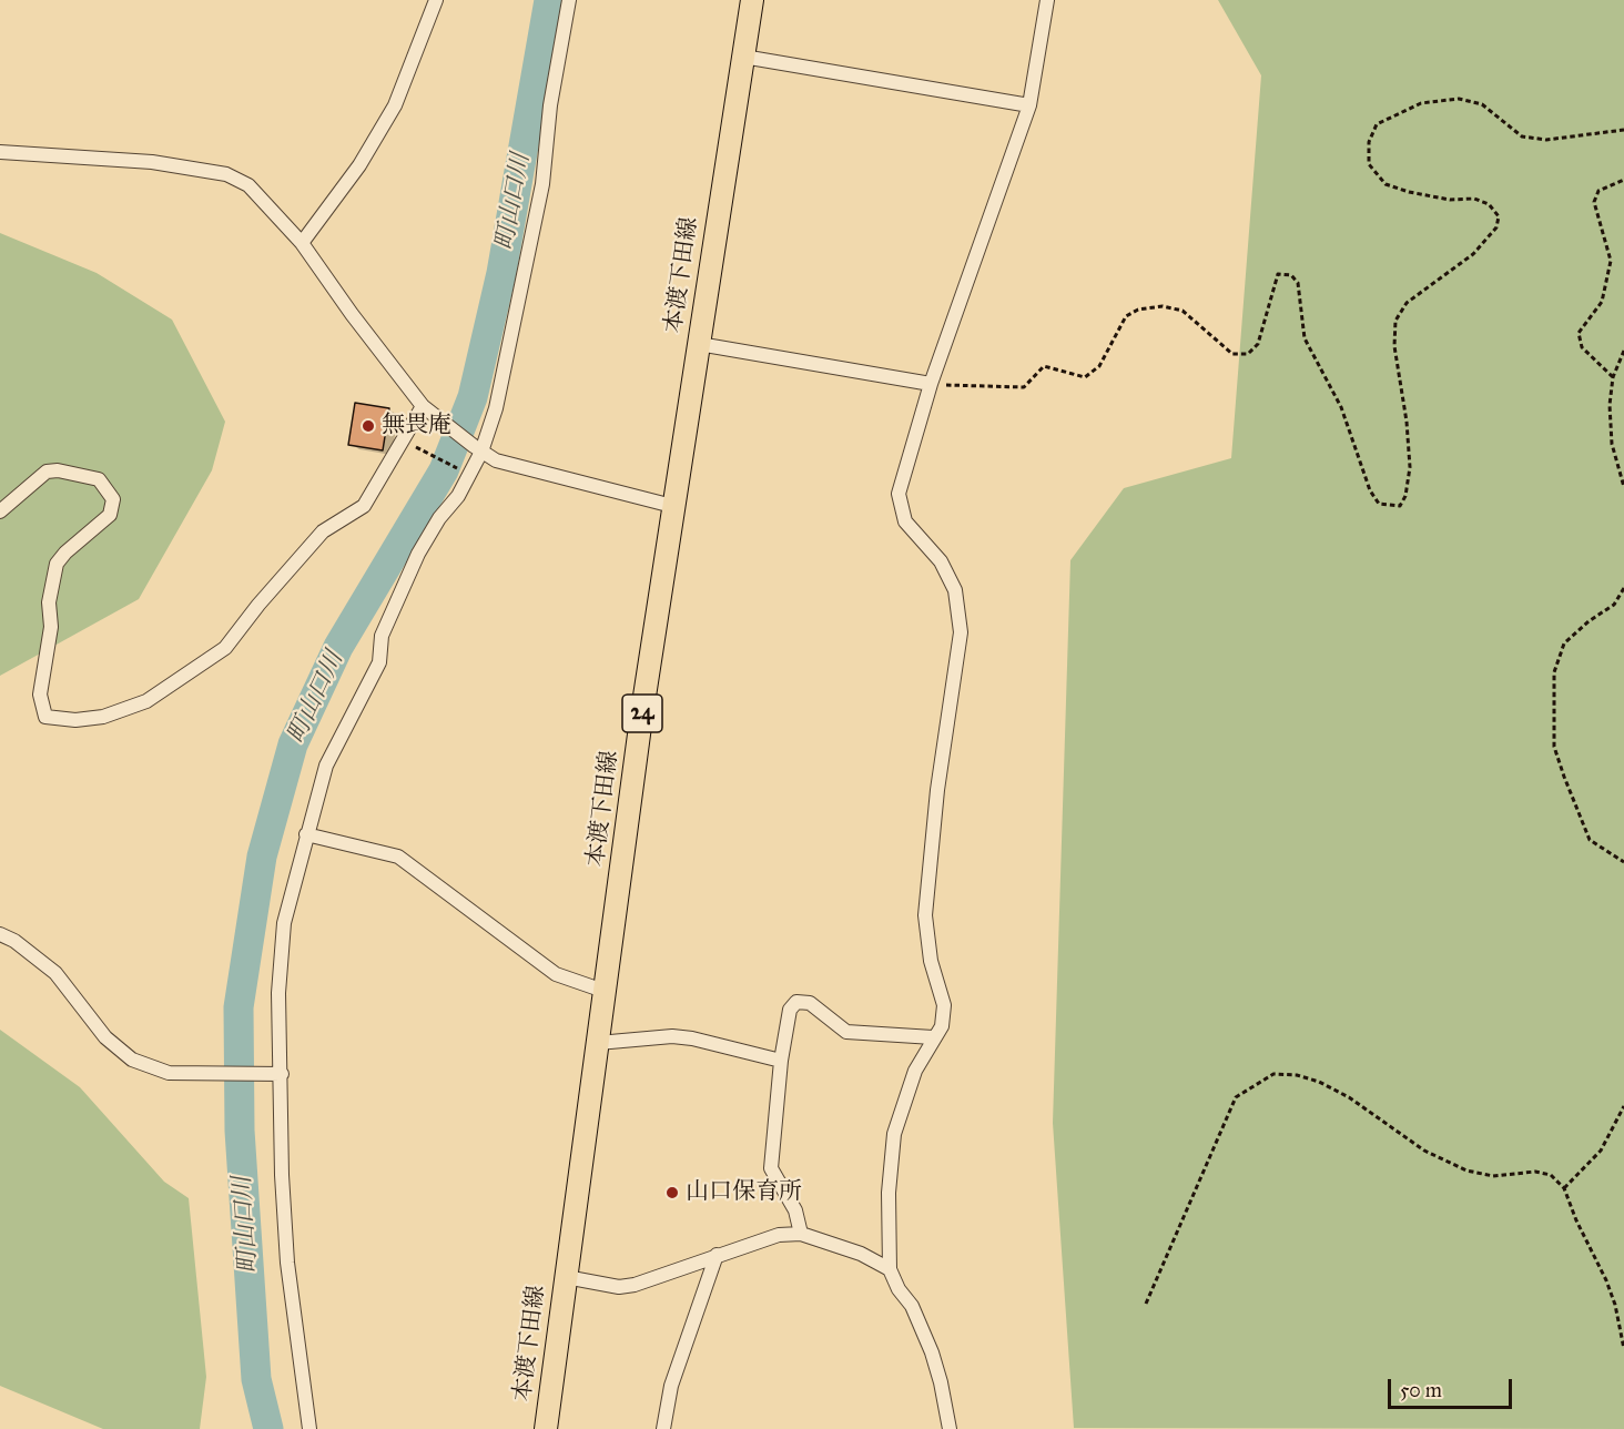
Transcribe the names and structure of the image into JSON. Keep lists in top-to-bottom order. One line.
{"streets":{"main road":["本渡下田線","24"]},"water":["町山口川"],"places":["無畏庵","山口保育所"],"scale_bar":"50 m"}
